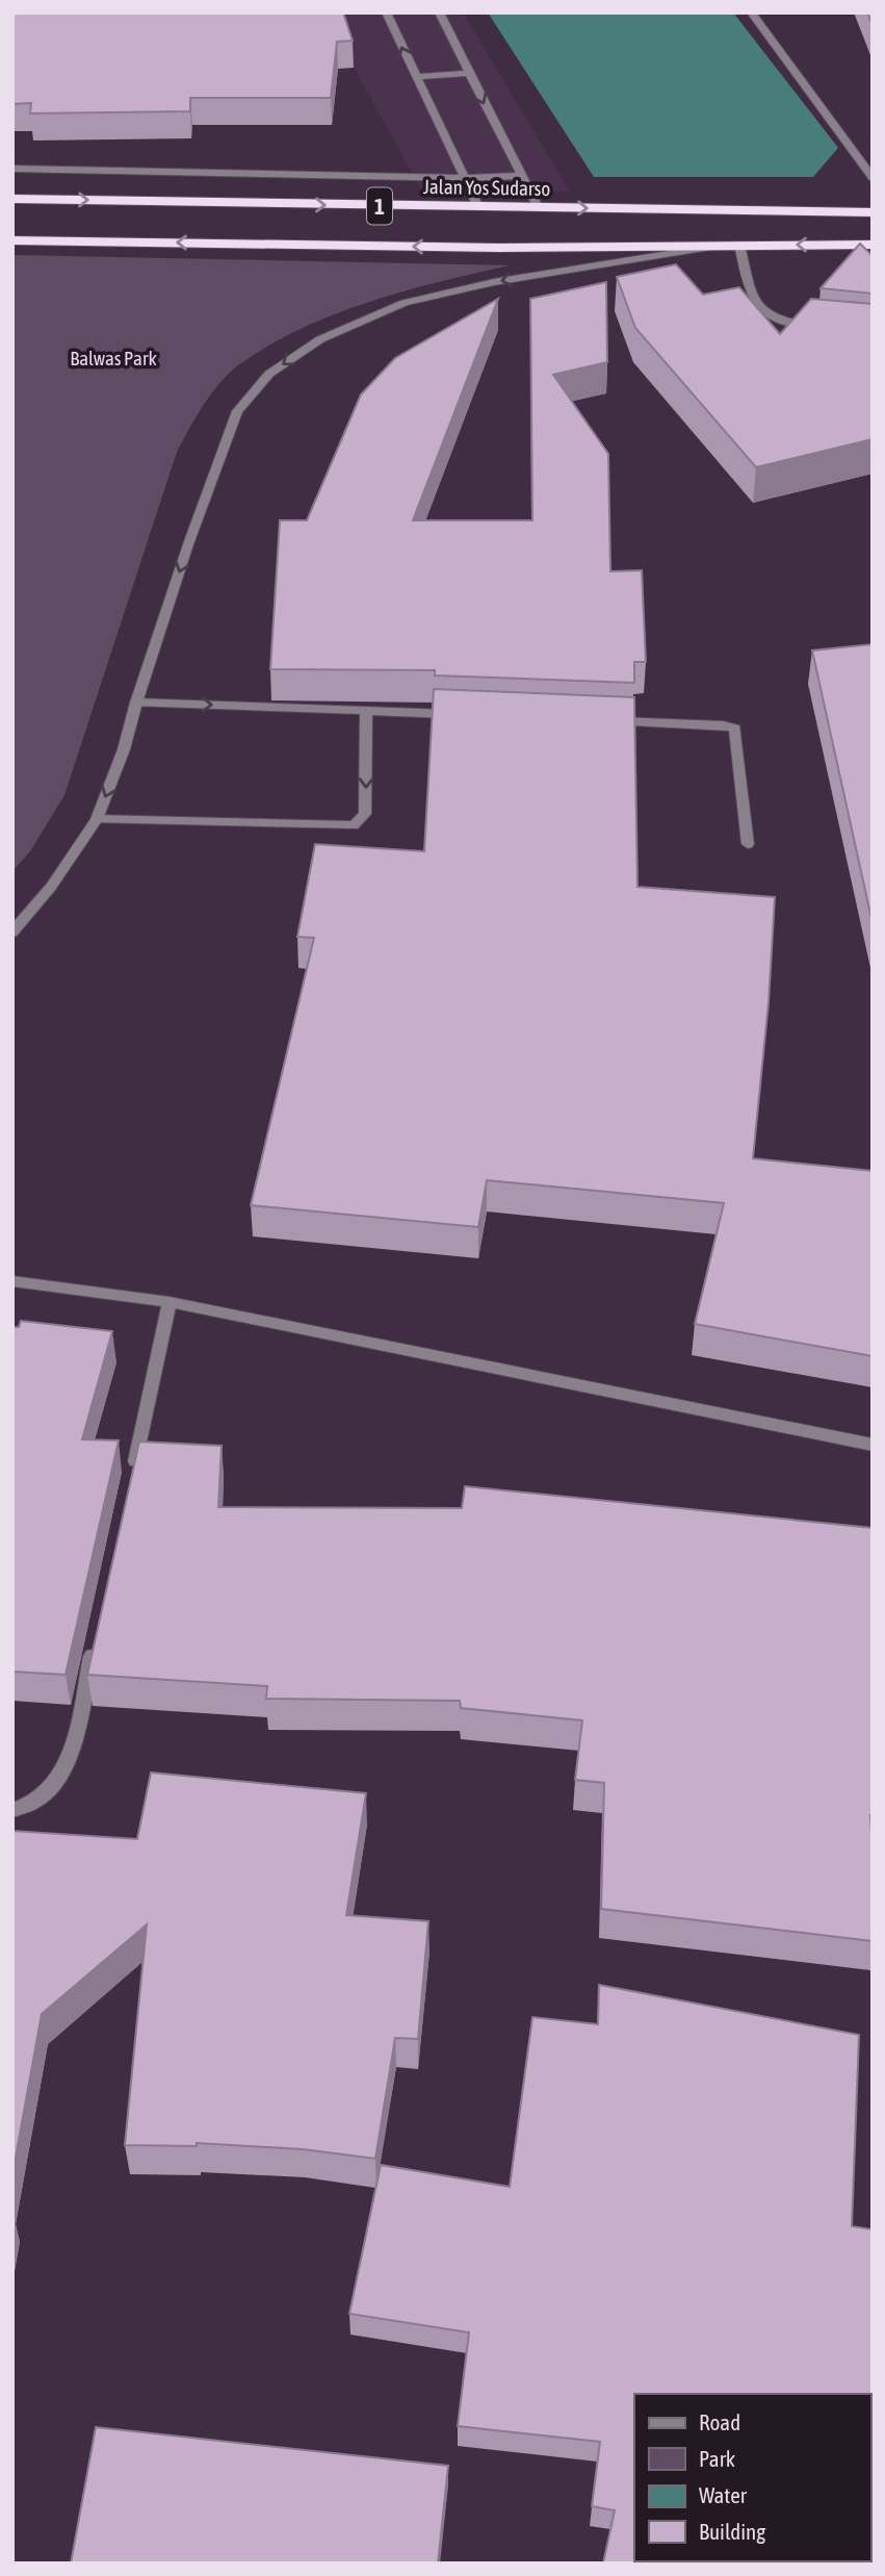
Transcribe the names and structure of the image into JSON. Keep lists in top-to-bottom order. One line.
{"streets":{"highway":["Jalan Yos Sudarso","1"]},"parks":["Balwas Park"],"legend":["Road","Park","Water","Building"]}
